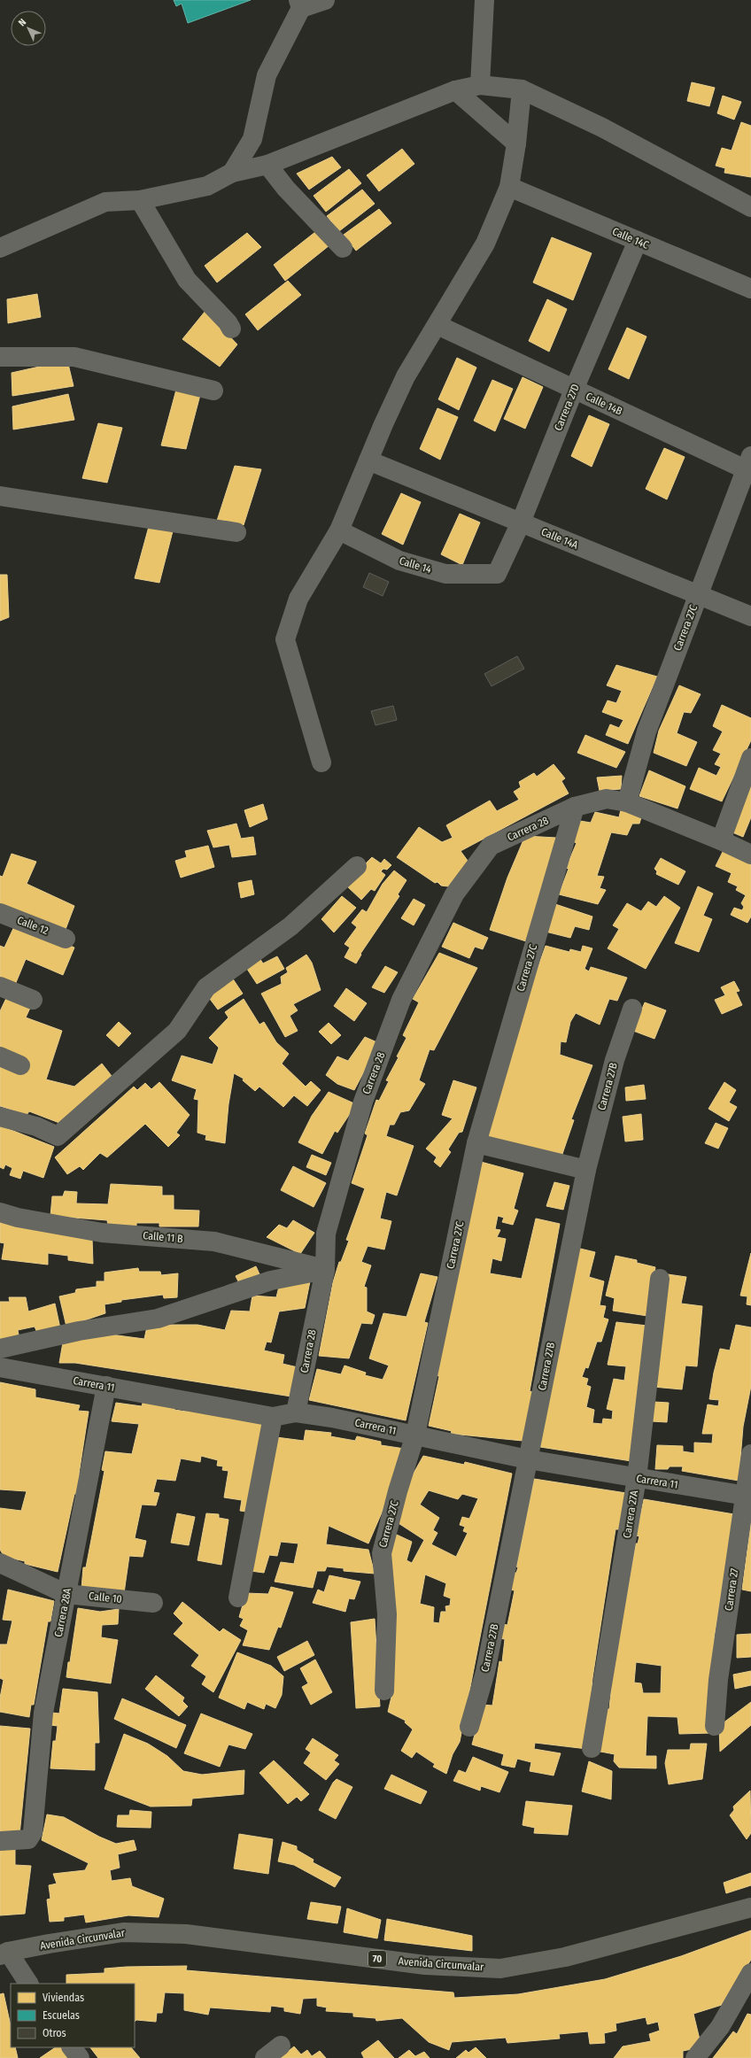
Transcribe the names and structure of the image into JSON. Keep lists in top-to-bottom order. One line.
{"streets":{"main road":["Avenida Circunvalar","70"],"street":["Calle 14C","Calle 14B","Carrera 27D","Calle 14A","Calle 14","Carrera 27C","Carrera 28","Calle 12","Carrera 27B","Calle 11 B","Carrera 11","Carrera 27A","Carrera 27","Calle 10","Carrera 28A"]},"crossings":[["Calle 14C","Carrera 27D"],["Calle 14B","Carrera 27D"],["Calle 14B","Carrera 27C"],["Carrera 27D","Calle 14A"],["Carrera 27D","Calle 14"],["Calle 14A","Carrera 27C"],["Carrera 27C","Carrera 28"],["Carrera 27C","Carrera 11"],["Carrera 28","Calle 11 B"],["Carrera 28","Carrera 11"],["Carrera 27B","Carrera 11"],["Carrera 11","Carrera 27A"],["Carrera 11","Carrera 27"],["Carrera 11","Carrera 28A"],["Calle 10","Carrera 28A"]],"legend":["Viviendas","Escuelas","Otros"],"north":"top left"}
